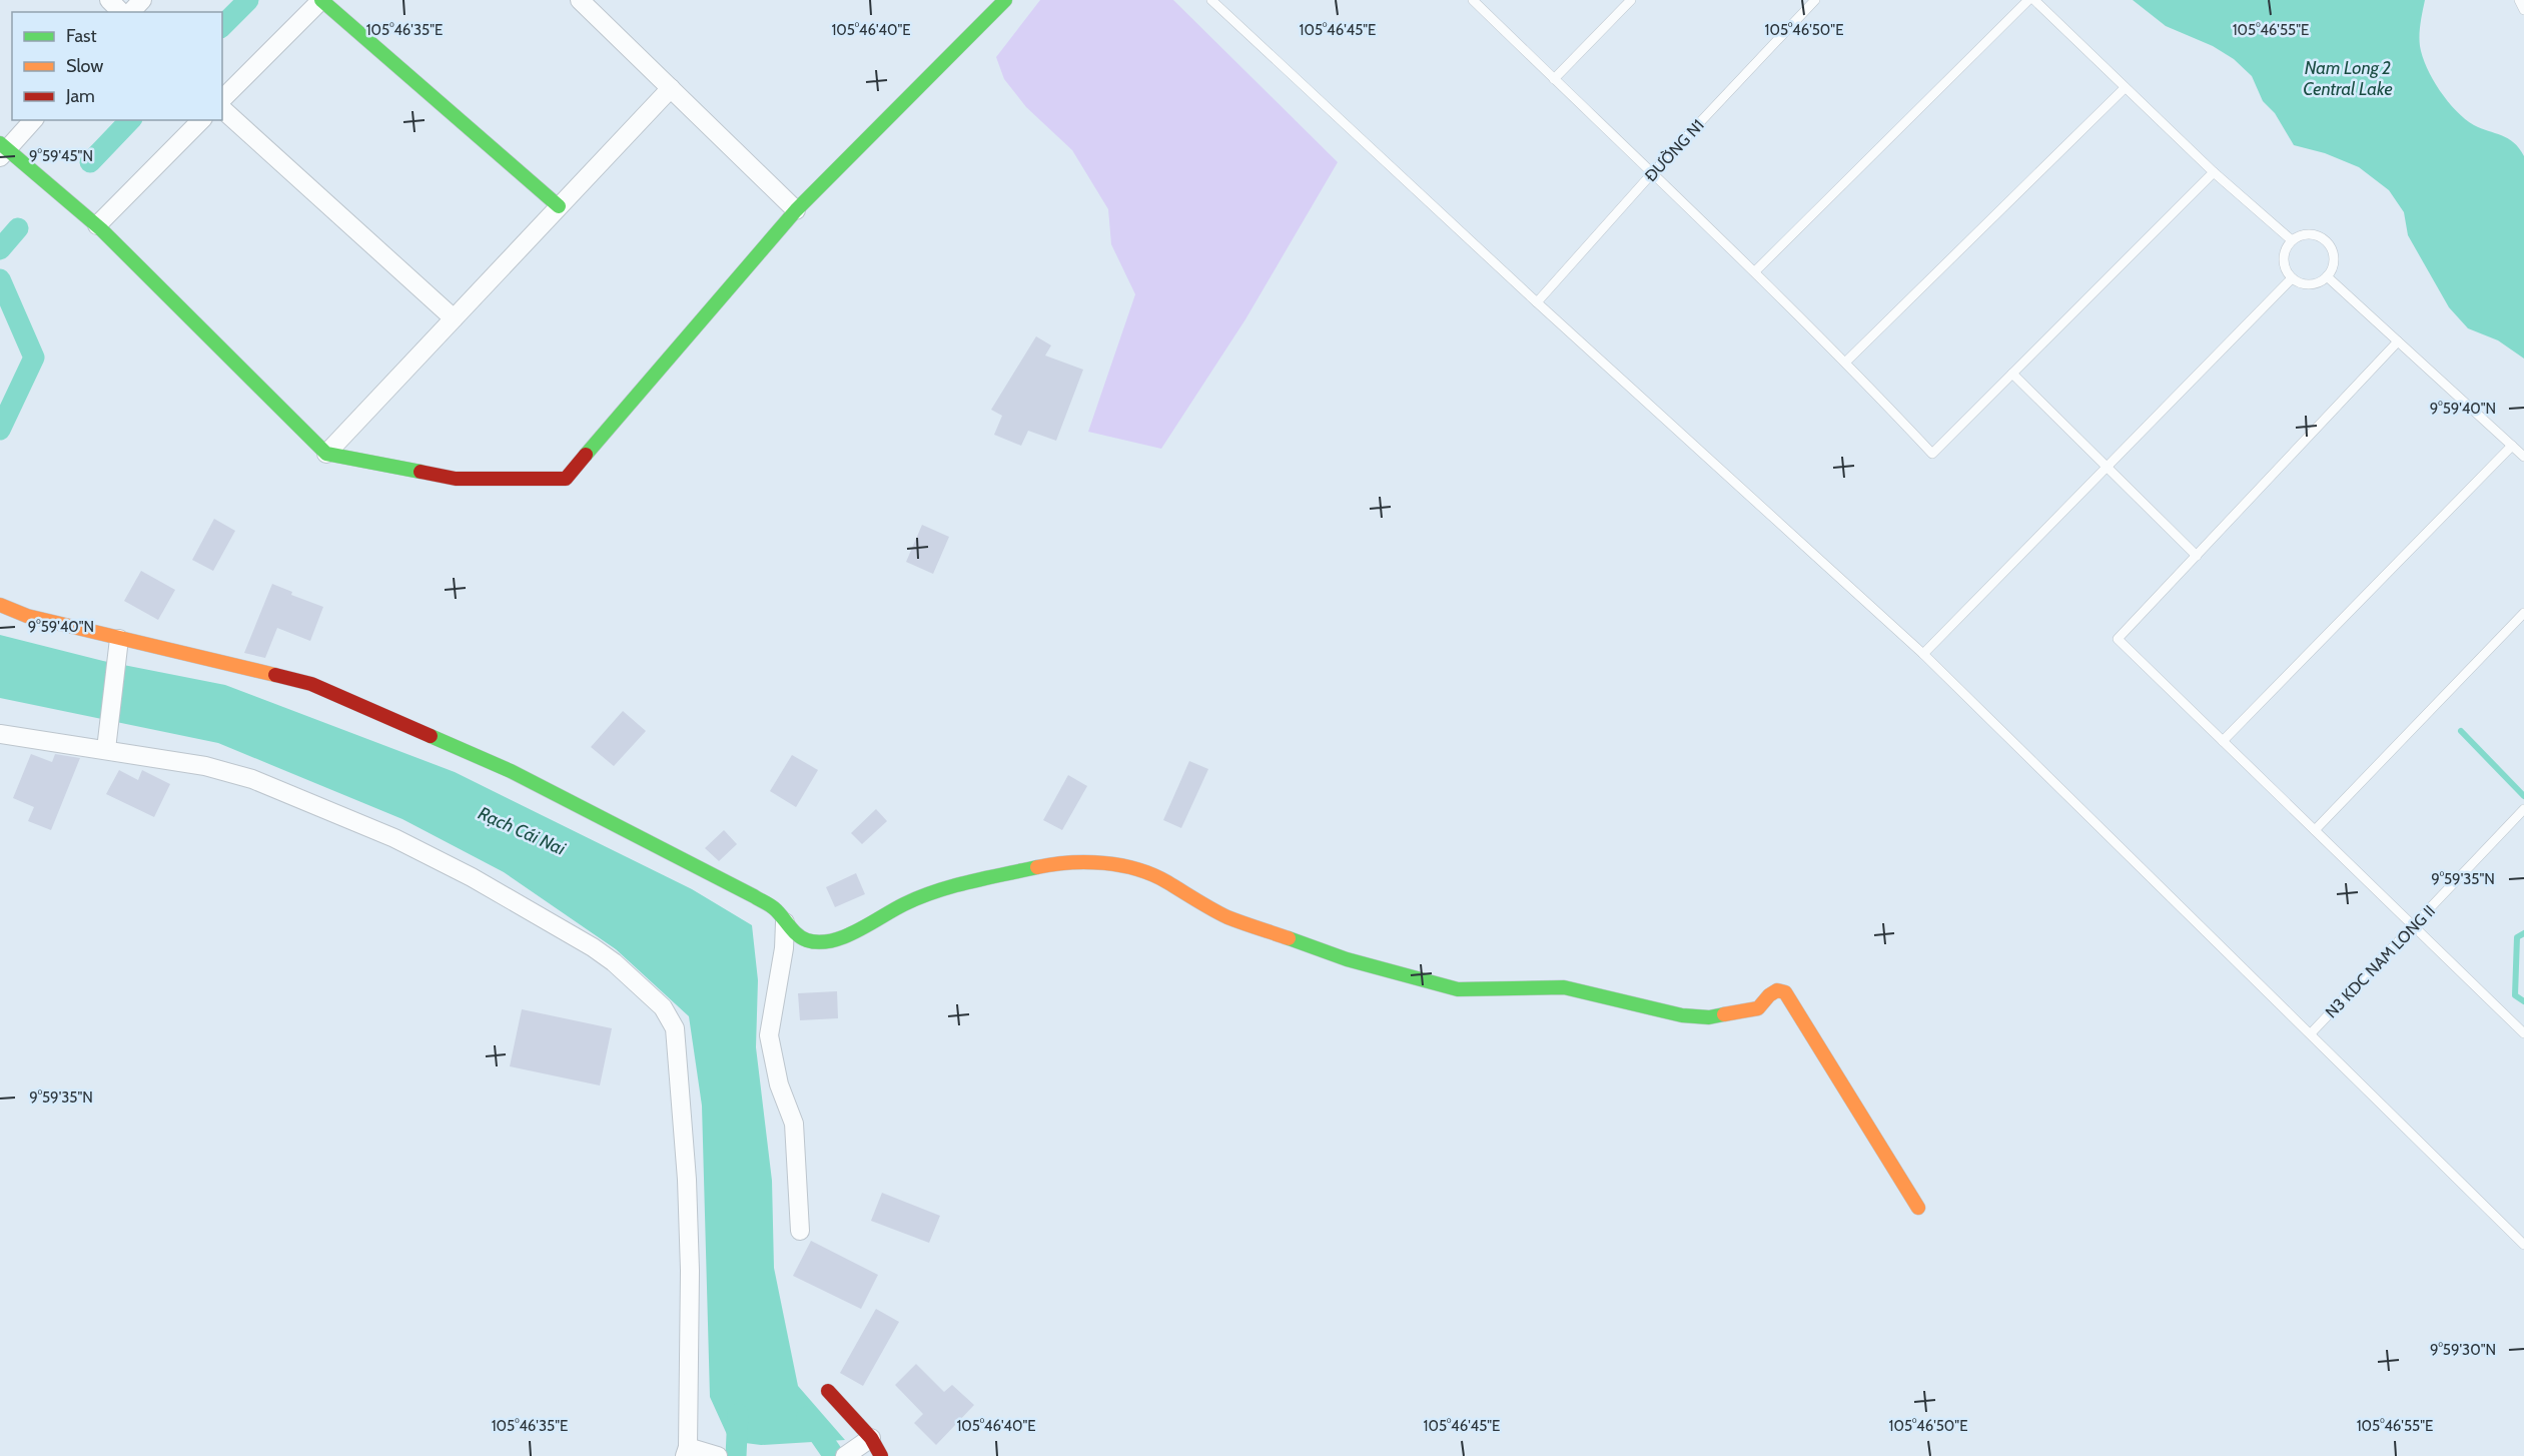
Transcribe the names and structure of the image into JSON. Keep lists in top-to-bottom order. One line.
{"streets":{"lane":["ĐƯỜNG N1","N3 KDC NAM LONG II"]},"water":["Nam Long 2 Central Lake","Rạch Cái Nai"],"legend":["Fast","Slow","Jam"],"coordinates":["105°46'35\"E","105°46'40\"E","105°46'45\"E","105°46'50\"E","105°46'55\"E","9°59'45\"N","9°59'40\"N","9°59'35\"N","9°59'30\"N"]}
